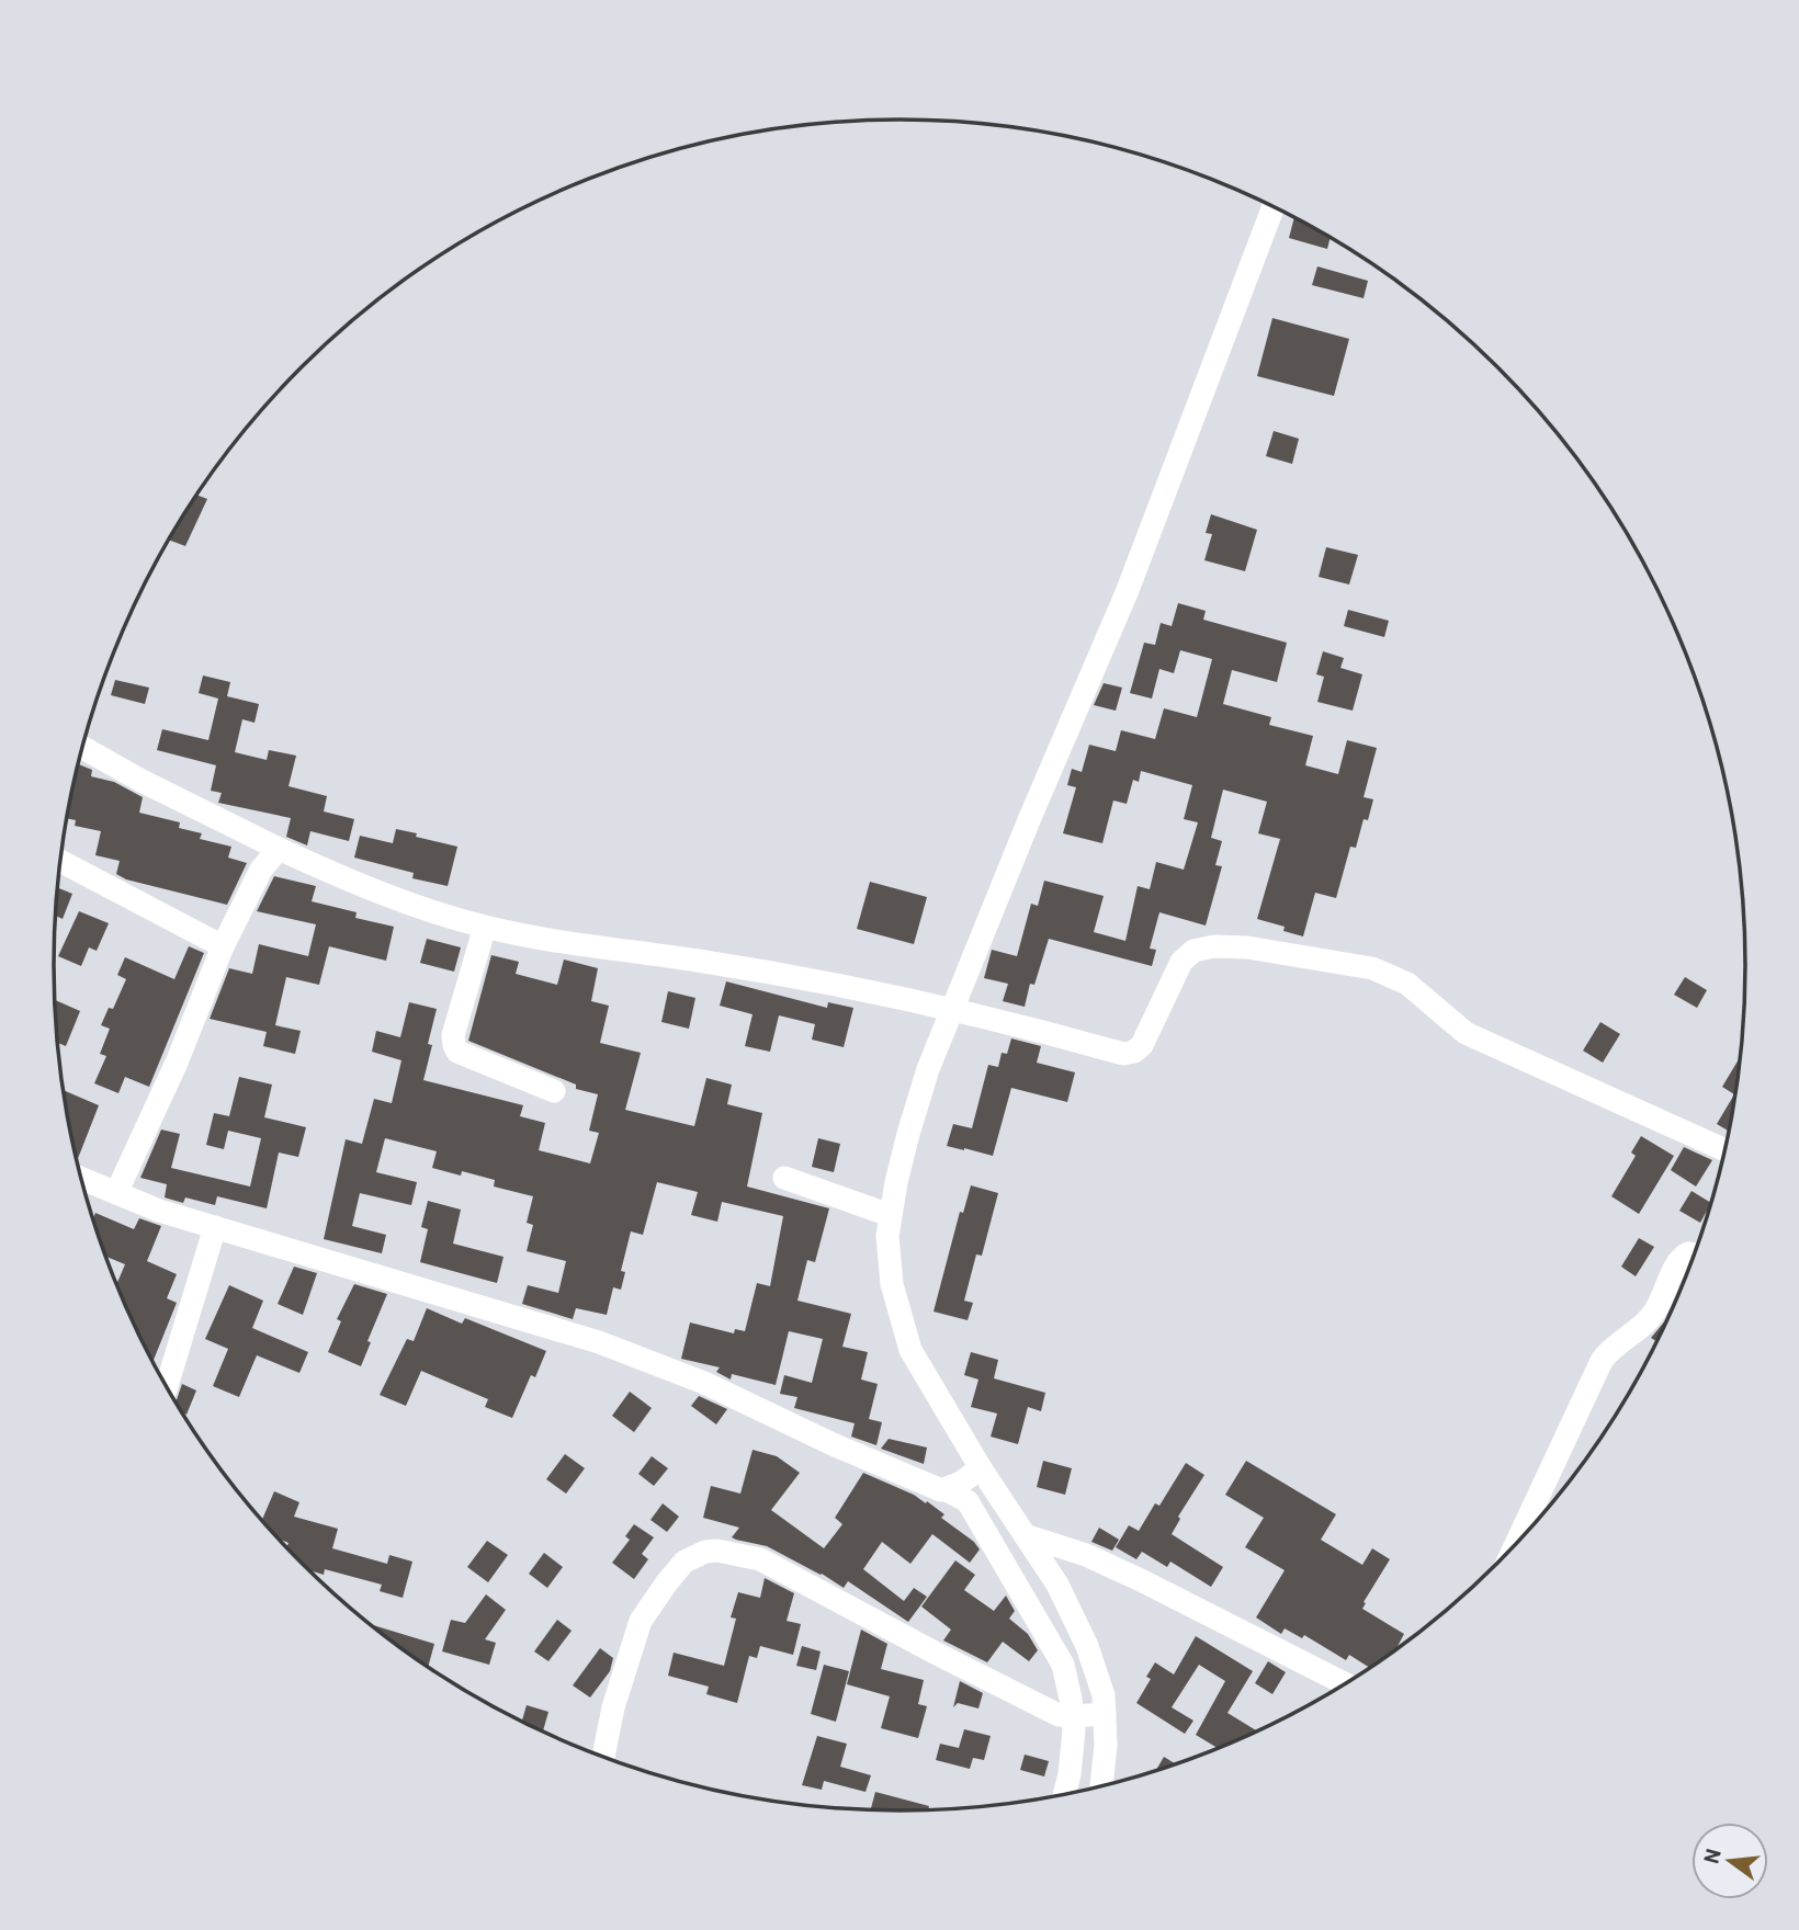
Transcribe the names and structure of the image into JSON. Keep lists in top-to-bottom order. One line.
{"north":"left"}
